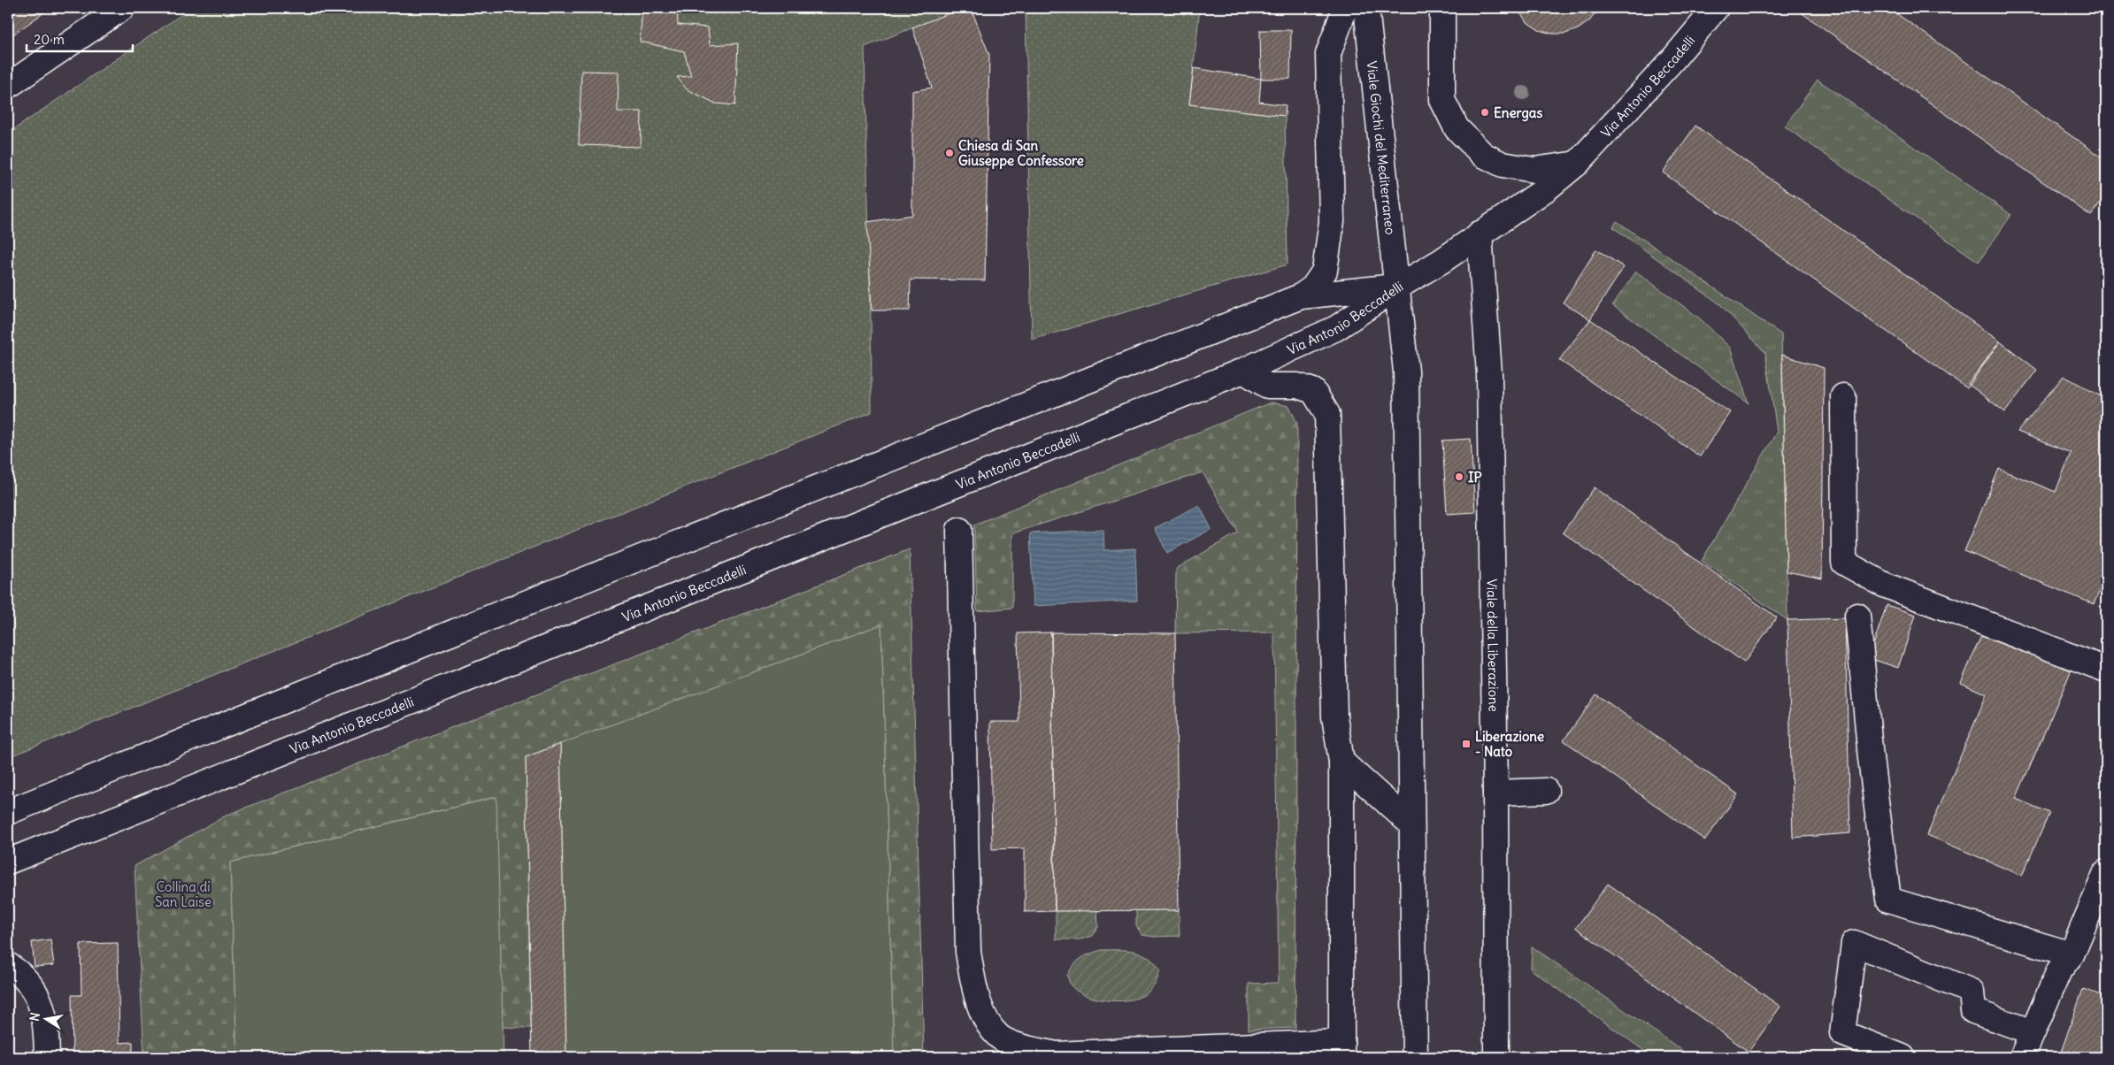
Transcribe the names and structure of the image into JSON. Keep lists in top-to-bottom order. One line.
{"streets":{"main road":["Via Antonio Beccadelli","Viale Giochi del Mediterraneo","Viale della Liberazione"]},"crossings":[["Via Antonio Beccadelli","Viale Giochi del Mediterraneo"],["Via Antonio Beccadelli","Viale della Liberazione"]],"parks":["Collina di San Laise"],"places":{"other":["Energas","Chiesa di San Giuseppe Confessore","IP"],"transit":["Liberazione - Nato"]},"scale_bar":"20 m","north":"left"}
